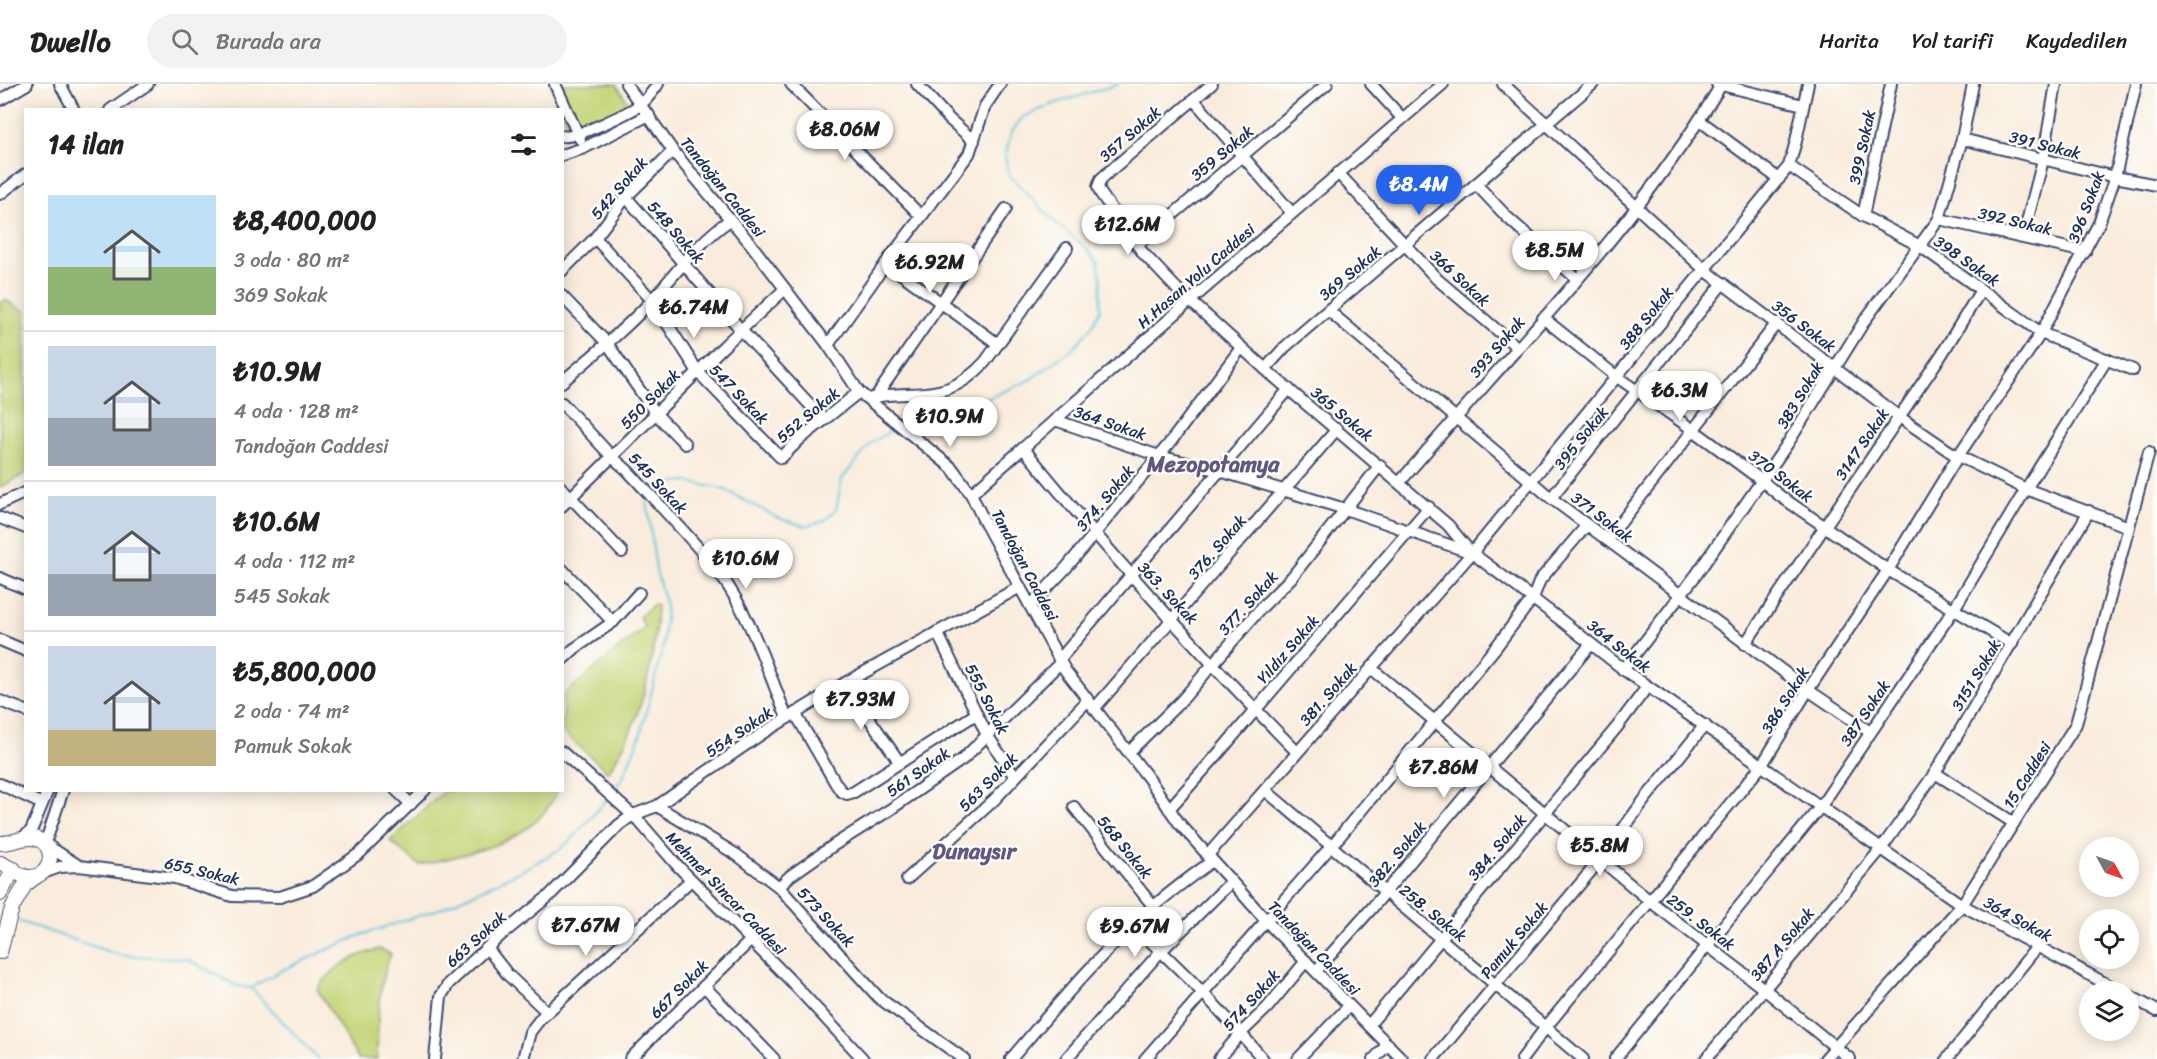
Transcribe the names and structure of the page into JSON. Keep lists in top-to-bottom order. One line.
{"streets":{"street":["357 Sokak","391 Sokak","399 Sokak","359 Sokak","Tandoğan Caddesi","542 Sokak","396 Sokak","392 Sokak","548 Sokak","398 Sokak","369 Sokak","H.Hasan Yolu Caddesi","366 Sokak","388 Sokak","356 Sokak","393 Sokak","547 Sokak","383 Sokak","550 Sokak","365 Sokak","552 Sokak","364 Sokak","395 Sokak","3147 Sokak","370 Sokak","545 Sokak","374. Sokak","371 Sokak","376. Sokak","363. Sokak","377. Sokak","Yıldız Sokak","3151 Sokak","381. Sokak","555 Sokak","386 Sokak","387 Sokak","554 Sokak","561 Sokak","15 Caddesi","563 Sokak","568 Sokak","384. Sokak","382. Sokak","655 Sokak","Mehmet Sincar Caddesi","258. Sokak","573 Sokak","259. Sokak","663 Sokak","Pamuk Sokak","387 A Sokak","667 Sokak","574 Sokak"]},"crossings":[["357 Sokak","365 Sokak"],["391 Sokak","396 Sokak"],["391 Sokak","383 Sokak"],["399 Sokak","398 Sokak"],["359 Sokak","365 Sokak"],["Tandoğan Caddesi","542 Sokak"],["Tandoğan Caddesi","H.Hasan Yolu Caddesi"],["Tandoğan Caddesi","550 Sokak"],["Tandoğan Caddesi","552 Sokak"],["Tandoğan Caddesi","374. Sokak"],["Tandoğan Caddesi","376. Sokak"],["Tandoğan Caddesi","377. Sokak"],["Tandoğan Caddesi","Yıldız Sokak"],["Tandoğan Caddesi","381. Sokak"],["Tandoğan Caddesi","554 Sokak"],["Tandoğan Caddesi","561 Sokak"],["Tandoğan Caddesi","563 Sokak"],["Tandoğan Caddesi","384. Sokak"],["Tandoğan Caddesi","382. Sokak"],["Tandoğan Caddesi","574 Sokak"],["542 Sokak","548 Sokak"],["542 Sokak","547 Sokak"],["396 Sokak","392 Sokak"],["396 Sokak","398 Sokak"],["396 Sokak","386 Sokak"],["392 Sokak","383 Sokak"],["548 Sokak","550 Sokak"],["548 Sokak","552 Sokak"],["398 Sokak","388 Sokak"],["398 Sokak","383 Sokak"],["398 Sokak","3147 Sokak"],["398 Sokak","386 Sokak"],["398 Sokak","387 Sokak"],["369 Sokak","366 Sokak"],["369 Sokak","356 Sokak"],["369 Sokak","365 Sokak"],["369 Sokak","371 Sokak"],["H.Hasan Yolu Caddesi","366 Sokak"],["H.Hasan Yolu Caddesi","365 Sokak"],["H.Hasan Yolu Caddesi","364 Sokak"],["H.Hasan Yolu Caddesi","363. Sokak"],["366 Sokak","393 Sokak"],["388 Sokak","356 Sokak"],["388 Sokak","365 Sokak"],["388 Sokak","364 Sokak"],["388 Sokak","370 Sokak"],["388 Sokak","371 Sokak"],["388 Sokak","381. Sokak"],["356 Sokak","393 Sokak"],["356 Sokak","383 Sokak"],["356 Sokak","395 Sokak"],["356 Sokak","3147 Sokak"],["356 Sokak","3151 Sokak"],["356 Sokak","386 Sokak"],["356 Sokak","387 Sokak"],["356 Sokak","15 Caddesi"],["393 Sokak","365 Sokak"],["393 Sokak","370 Sokak"],["393 Sokak","371 Sokak"],["547 Sokak","550 Sokak"],["547 Sokak","552 Sokak"],["383 Sokak","364 Sokak"],["383 Sokak","370 Sokak"],["383 Sokak","371 Sokak"],["550 Sokak","545 Sokak"],["365 Sokak","364 Sokak"],["365 Sokak","374. Sokak"],["365 Sokak","376. Sokak"],["365 Sokak","377. Sokak"],["365 Sokak","Yıldız Sokak"],["365 Sokak","381. Sokak"],["365 Sokak","561 Sokak"],["364 Sokak","374. Sokak"],["364 Sokak","376. Sokak"],["364 Sokak","377. Sokak"],["364 Sokak","Yıldız Sokak"],["364 Sokak","3151 Sokak"],["364 Sokak","381. Sokak"],["364 Sokak","386 Sokak"],["364 Sokak","387 Sokak"],["364 Sokak","561 Sokak"],["364 Sokak","15 Caddesi"],["364 Sokak","384. Sokak"],["364 Sokak","382. Sokak"],["364 Sokak","Pamuk Sokak"],["364 Sokak","387 A Sokak"],["395 Sokak","370 Sokak"],["395 Sokak","371 Sokak"],["3147 Sokak","370 Sokak"],["3147 Sokak","371 Sokak"],["370 Sokak","3151 Sokak"],["370 Sokak","386 Sokak"],["370 Sokak","387 Sokak"],["545 Sokak","554 Sokak"],["374. Sokak","363. Sokak"],["371 Sokak","386 Sokak"],["371 Sokak","387 Sokak"],["376. Sokak","363. Sokak"],["376. Sokak","563 Sokak"],["363. Sokak","377. Sokak"],["363. Sokak","Yıldız Sokak"],["363. Sokak","381. Sokak"],["363. Sokak","561 Sokak"],["3151 Sokak","387 A Sokak"],["381. Sokak","568 Sokak"],["381. Sokak","258. Sokak"],["381. Sokak","259. Sokak"],["555 Sokak","554 Sokak"],["555 Sokak","561 Sokak"],["555 Sokak","563 Sokak"],["386 Sokak","258. Sokak"],["386 Sokak","259. Sokak"],["387 Sokak","259. Sokak"],["554 Sokak","Mehmet Sincar Caddesi"],["554 Sokak","573 Sokak"],["554 Sokak","663 Sokak"],["561 Sokak","573 Sokak"],["15 Caddesi","259. Sokak"],["384. Sokak","258. Sokak"],["384. Sokak","259. Sokak"],["382. Sokak","258. Sokak"],["382. Sokak","259. Sokak"],["Mehmet Sincar Caddesi","663 Sokak"],["Mehmet Sincar Caddesi","667 Sokak"],["258. Sokak","Pamuk Sokak"],["259. Sokak","Pamuk Sokak"],["259. Sokak","387 A Sokak"]],"districts":["Mezopotamya","Dunaysır"],"north":"bottom right","page":{"header":"Dwello","search":"Burada ara","nav":["Harita","Yol tarifi","Kaydedilen"],"heading":"14 ilan","price":["₺8.06M","₺8.4M","₺12.6M","₺8.5M","₺6.92M","₺6.74M","₺6.3M","₺10.9M","₺10.6M","₺7.93M","₺7.86M","₺5.8M","₺7.67M","₺9.67M"],"list":[{"name":"₺8,400,000","note":"3 oda · 80 m² · 369 Sokak"},{"name":"₺10.9M","note":"4 oda · 128 m² · Tandoğan Caddesi"},{"name":"₺10.6M","note":"4 oda · 112 m² · 545 Sokak"},{"name":"₺5,800,000","note":"2 oda · 74 m² · Pamuk Sokak"}]}}
